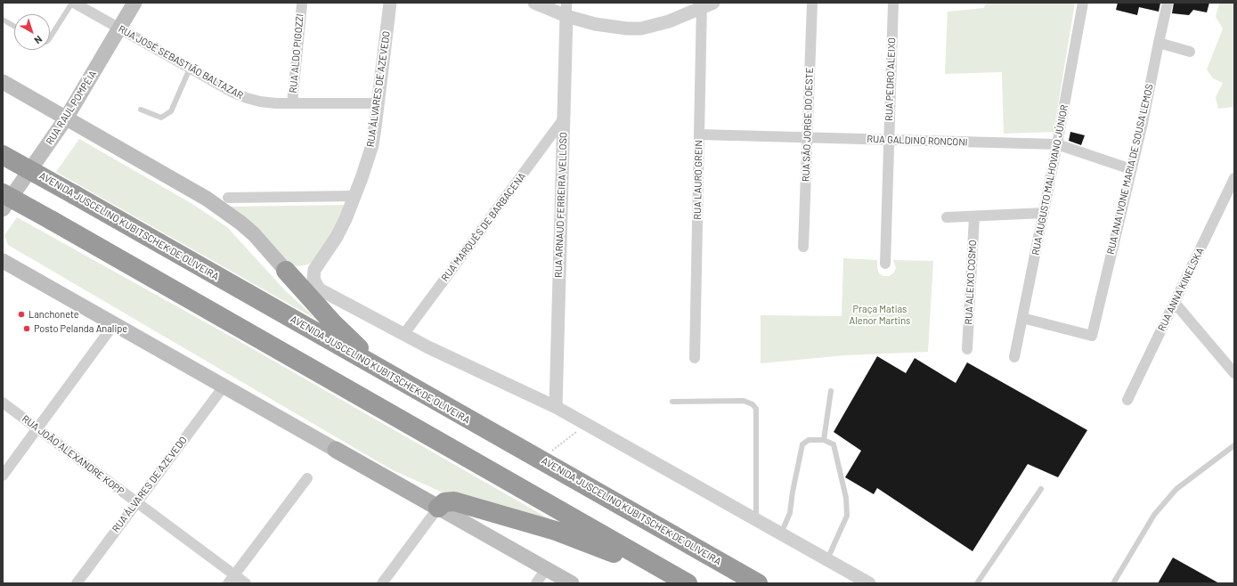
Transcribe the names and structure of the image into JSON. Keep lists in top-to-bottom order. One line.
{"streets":{"highway":["AVENIDA JUSCELINO KUBITSCHEK DE OLIVEIRA"],"main road":["RUA RAUL POMPÉIA"],"street":["RUA ALDO PIGOZZI","RUA JOSÉ SEBASTIÃO BALTAZAR","RUA PEDRO ALEIXO","RUA ÁLVARES DE AZEVEDO","RUA SÃO JORGE DO OESTE","RUA GALDINO RONCONI","RUA ANA IVONE MARIA DE SOUSA LEMOS","RUA LAURO GREIN","RUA AUGUSTO MALHOVANO JÚNIOR","RUA ARNAUD FERREIRA VELLOSO","RUA MARQUÊS DE BARBACENA","RUA ALEIXO COSMO","RUA ANNA KINELSKA","RUA JOÃO ALEXANDRE KOPP"]},"crossings":[["RUA ALDO PIGOZZI","RUA JOSÉ SEBASTIÃO BALTAZAR"],["RUA JOSÉ SEBASTIÃO BALTAZAR","RUA ÁLVARES DE AZEVEDO"],["RUA JOSÉ SEBASTIÃO BALTAZAR","RUA RAUL POMPÉIA"],["RUA PEDRO ALEIXO","RUA GALDINO RONCONI"],["RUA ÁLVARES DE AZEVEDO","RUA MARQUÊS DE BARBACENA"],["RUA ÁLVARES DE AZEVEDO","RUA JOÃO ALEXANDRE KOPP"],["RUA SÃO JORGE DO OESTE","RUA GALDINO RONCONI"],["RUA GALDINO RONCONI","RUA ANA IVONE MARIA DE SOUSA LEMOS"],["RUA GALDINO RONCONI","RUA LAURO GREIN"],["RUA GALDINO RONCONI","RUA AUGUSTO MALHOVANO JÚNIOR"],["RUA ANA IVONE MARIA DE SOUSA LEMOS","RUA AUGUSTO MALHOVANO JÚNIOR"],["RUA ARNAUD FERREIRA VELLOSO","RUA MARQUÊS DE BARBACENA"]],"parks":["Praça Matias Alenor Martins"],"places":["Lanchonete","Posto Pelanda Analipe"],"north":"bottom right"}
